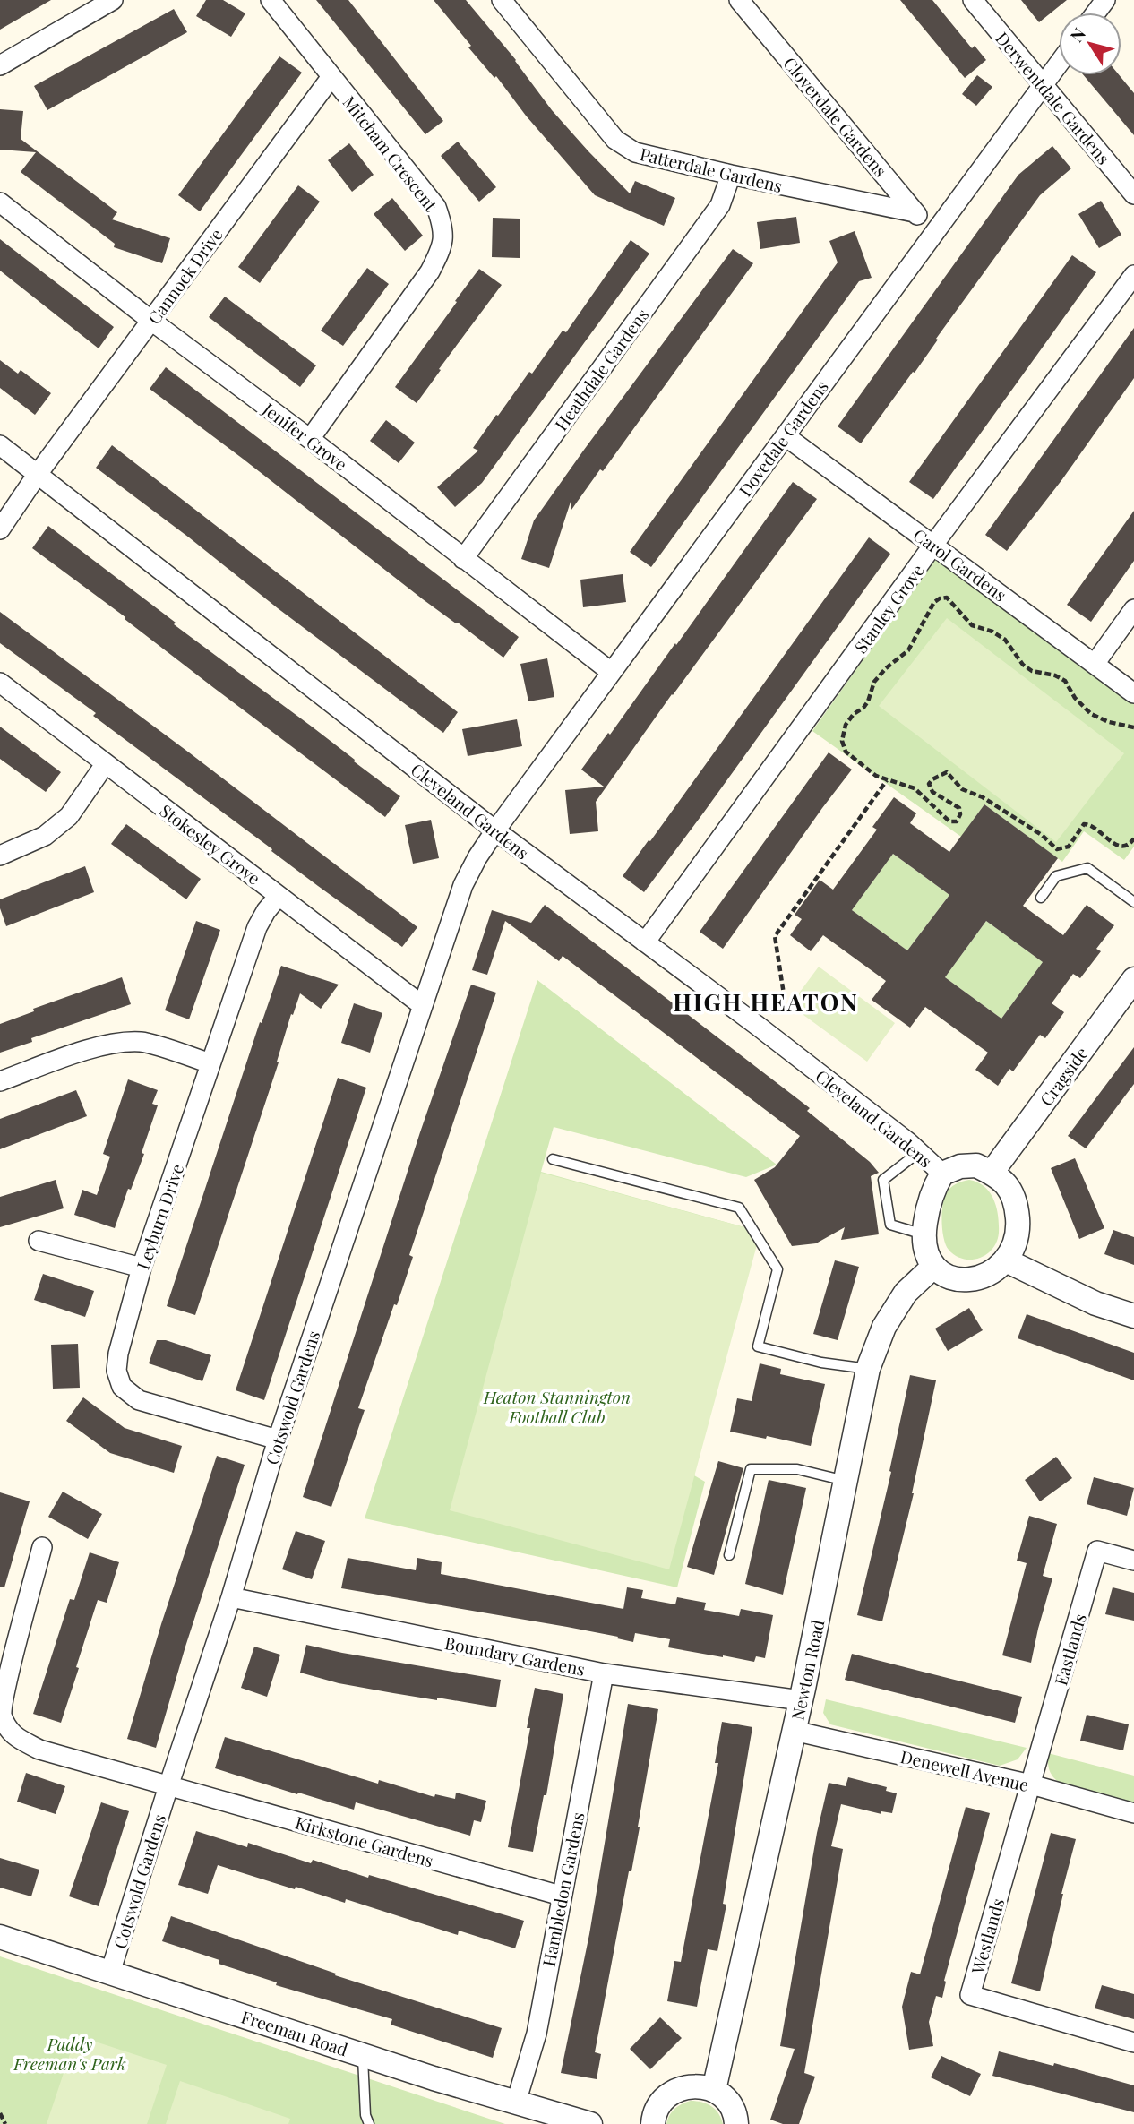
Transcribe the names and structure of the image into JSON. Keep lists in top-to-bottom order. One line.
{"streets":{"street":["Derwentdale Gardens","Cloverdale Gardens","Mitcham Crescent","Patterdale Gardens","Cannock Drive","Heathdale Gardens","Jenifer Grove","Dovedale Gardens","Carol Gardens","Stanley Grove","Cleveland Gardens","Stokesley Grove","Cragside","Leyburn Drive","Cotswold Gardens","Eastlands","Boundary Gardens","Newton Road","Denewell Avenue","Kirkstone Gardens","Hambledon Gardens","Westlands","Freeman Road"]},"crossings":[["Derwentdale Gardens","Dovedale Gardens"],["Cloverdale Gardens","Patterdale Gardens"],["Cloverdale Gardens","Dovedale Gardens"],["Mitcham Crescent","Cannock Drive"],["Mitcham Crescent","Jenifer Grove"],["Patterdale Gardens","Heathdale Gardens"],["Cannock Drive","Jenifer Grove"],["Cannock Drive","Cleveland Gardens"],["Heathdale Gardens","Jenifer Grove"],["Jenifer Grove","Dovedale Gardens"],["Dovedale Gardens","Carol Gardens"],["Dovedale Gardens","Cleveland Gardens"],["Dovedale Gardens","Cotswold Gardens"],["Carol Gardens","Stanley Grove"],["Stanley Grove","Cleveland Gardens"],["Cleveland Gardens","Cragside"],["Cleveland Gardens","Cotswold Gardens"],["Cleveland Gardens","Newton Road"],["Stokesley Grove","Leyburn Drive"],["Stokesley Grove","Cotswold Gardens"],["Cragside","Newton Road"],["Leyburn Drive","Cotswold Gardens"],["Cotswold Gardens","Boundary Gardens"],["Cotswold Gardens","Kirkstone Gardens"],["Cotswold Gardens","Freeman Road"],["Eastlands","Denewell Avenue"],["Eastlands","Westlands"],["Boundary Gardens","Newton Road"],["Boundary Gardens","Hambledon Gardens"],["Newton Road","Denewell Avenue"],["Denewell Avenue","Westlands"],["Kirkstone Gardens","Hambledon Gardens"],["Hambledon Gardens","Freeman Road"]],"districts":["HIGH HEATON"],"parks":["Heaton Stannington Football Club","Paddy Freeman's Park"],"north":"top left"}
